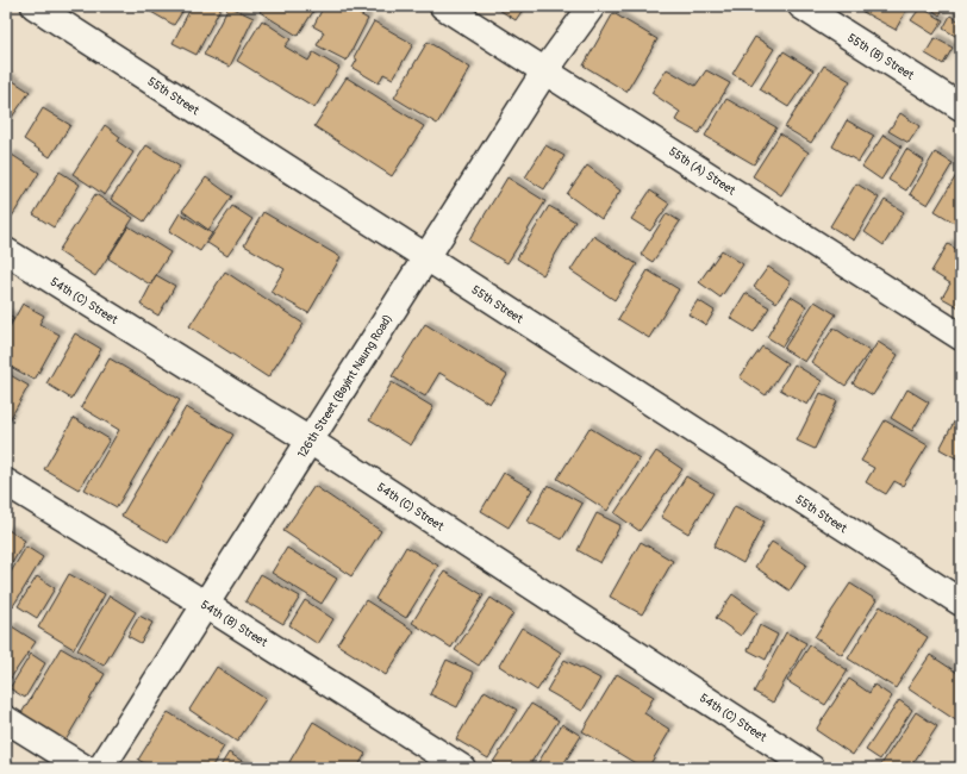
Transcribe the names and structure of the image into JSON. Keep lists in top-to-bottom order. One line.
{"streets":{"street":["55th (B) Street","55th Street","55th (A) Street","54th (C) Street","126th Street (Bayint Naung Road)","54th (B) Street"]},"crossings":[["55th Street","126th Street (Bayint Naung Road)"],["55th (A) Street","126th Street (Bayint Naung Road)"],["54th (C) Street","126th Street (Bayint Naung Road)"],["126th Street (Bayint Naung Road)","54th (B) Street"]]}
